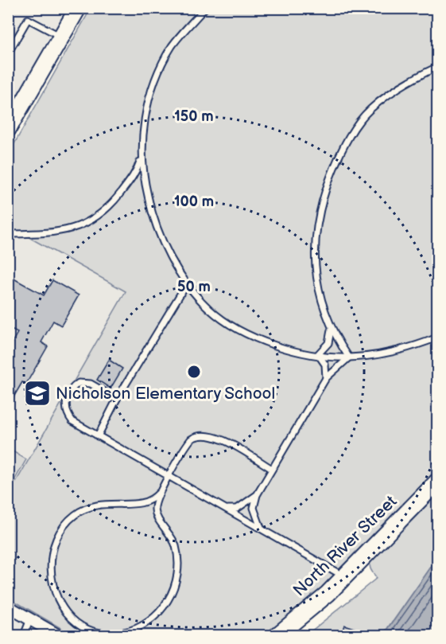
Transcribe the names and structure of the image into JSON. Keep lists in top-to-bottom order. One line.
{"streets":{"street":["North River Street"]},"places":{"school or university":["Nicholson Elementary School"]},"rings":["150 m","100 m","50 m"]}
